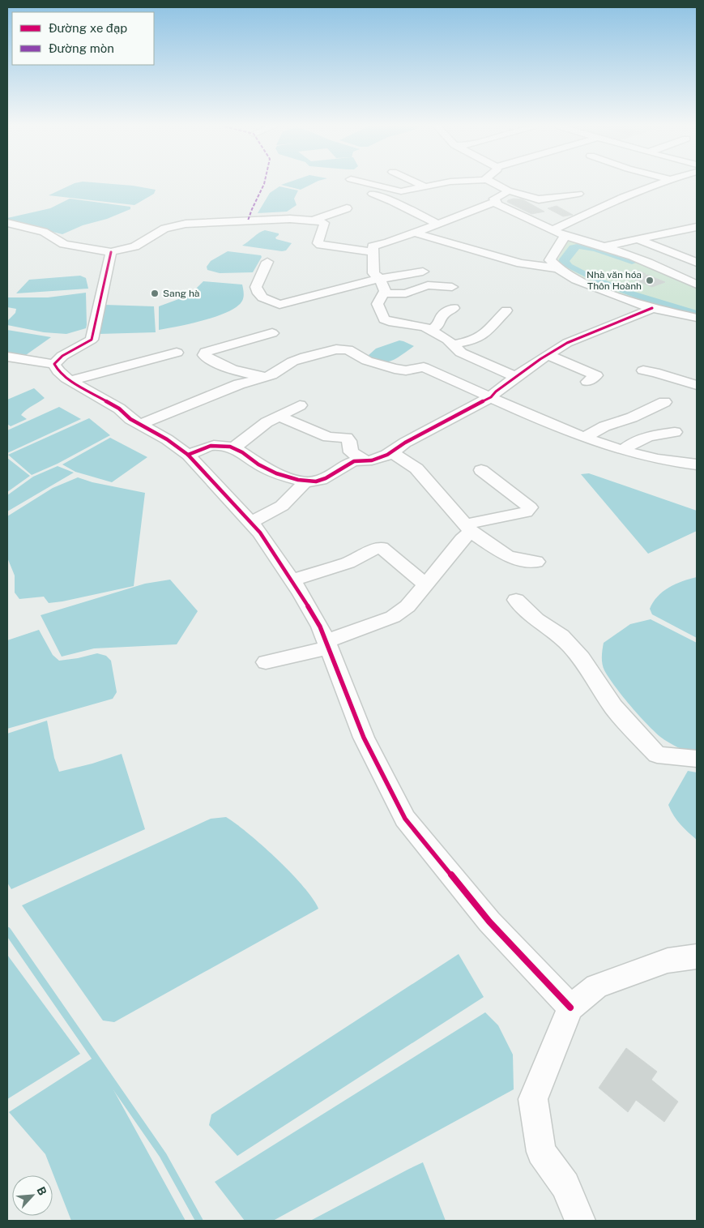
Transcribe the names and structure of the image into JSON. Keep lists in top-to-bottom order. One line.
{"places":["Nhà văn hóa Thôn Hoành","Sang hà"],"legend":["Đường xe đạp","Đường mòn"],"north":"top right"}
